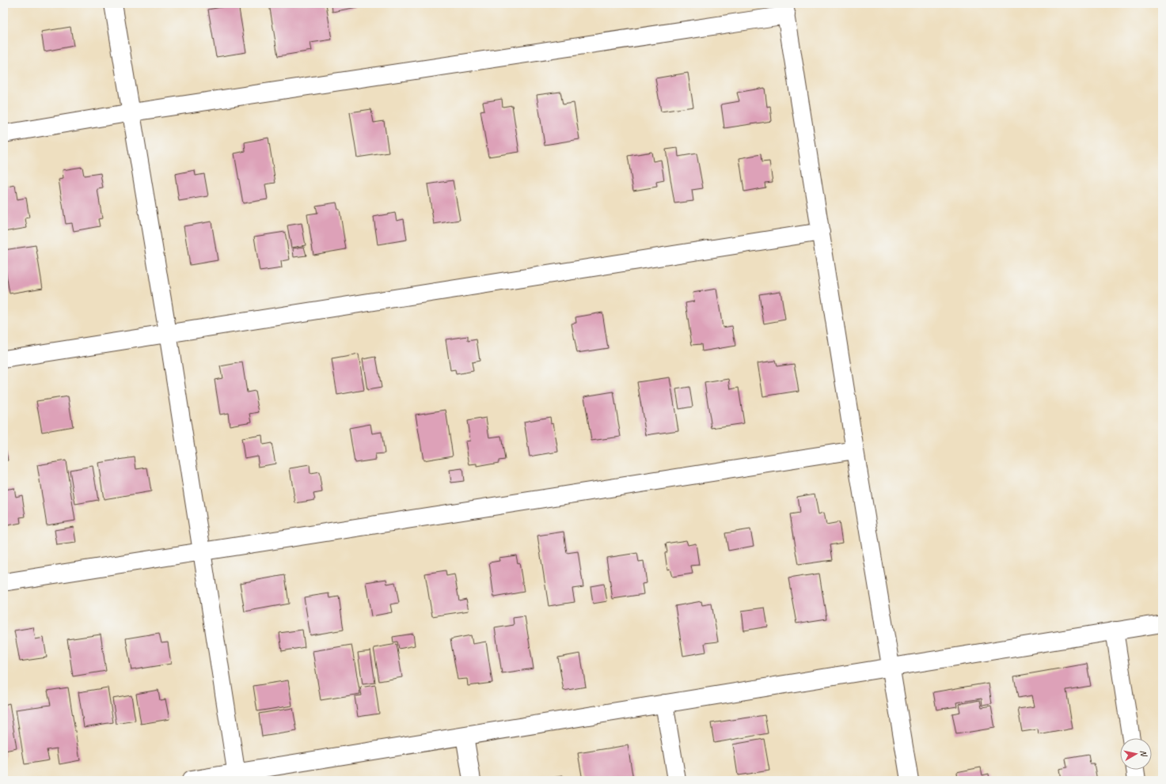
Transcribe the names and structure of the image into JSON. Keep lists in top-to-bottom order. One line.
{"north":"right"}
